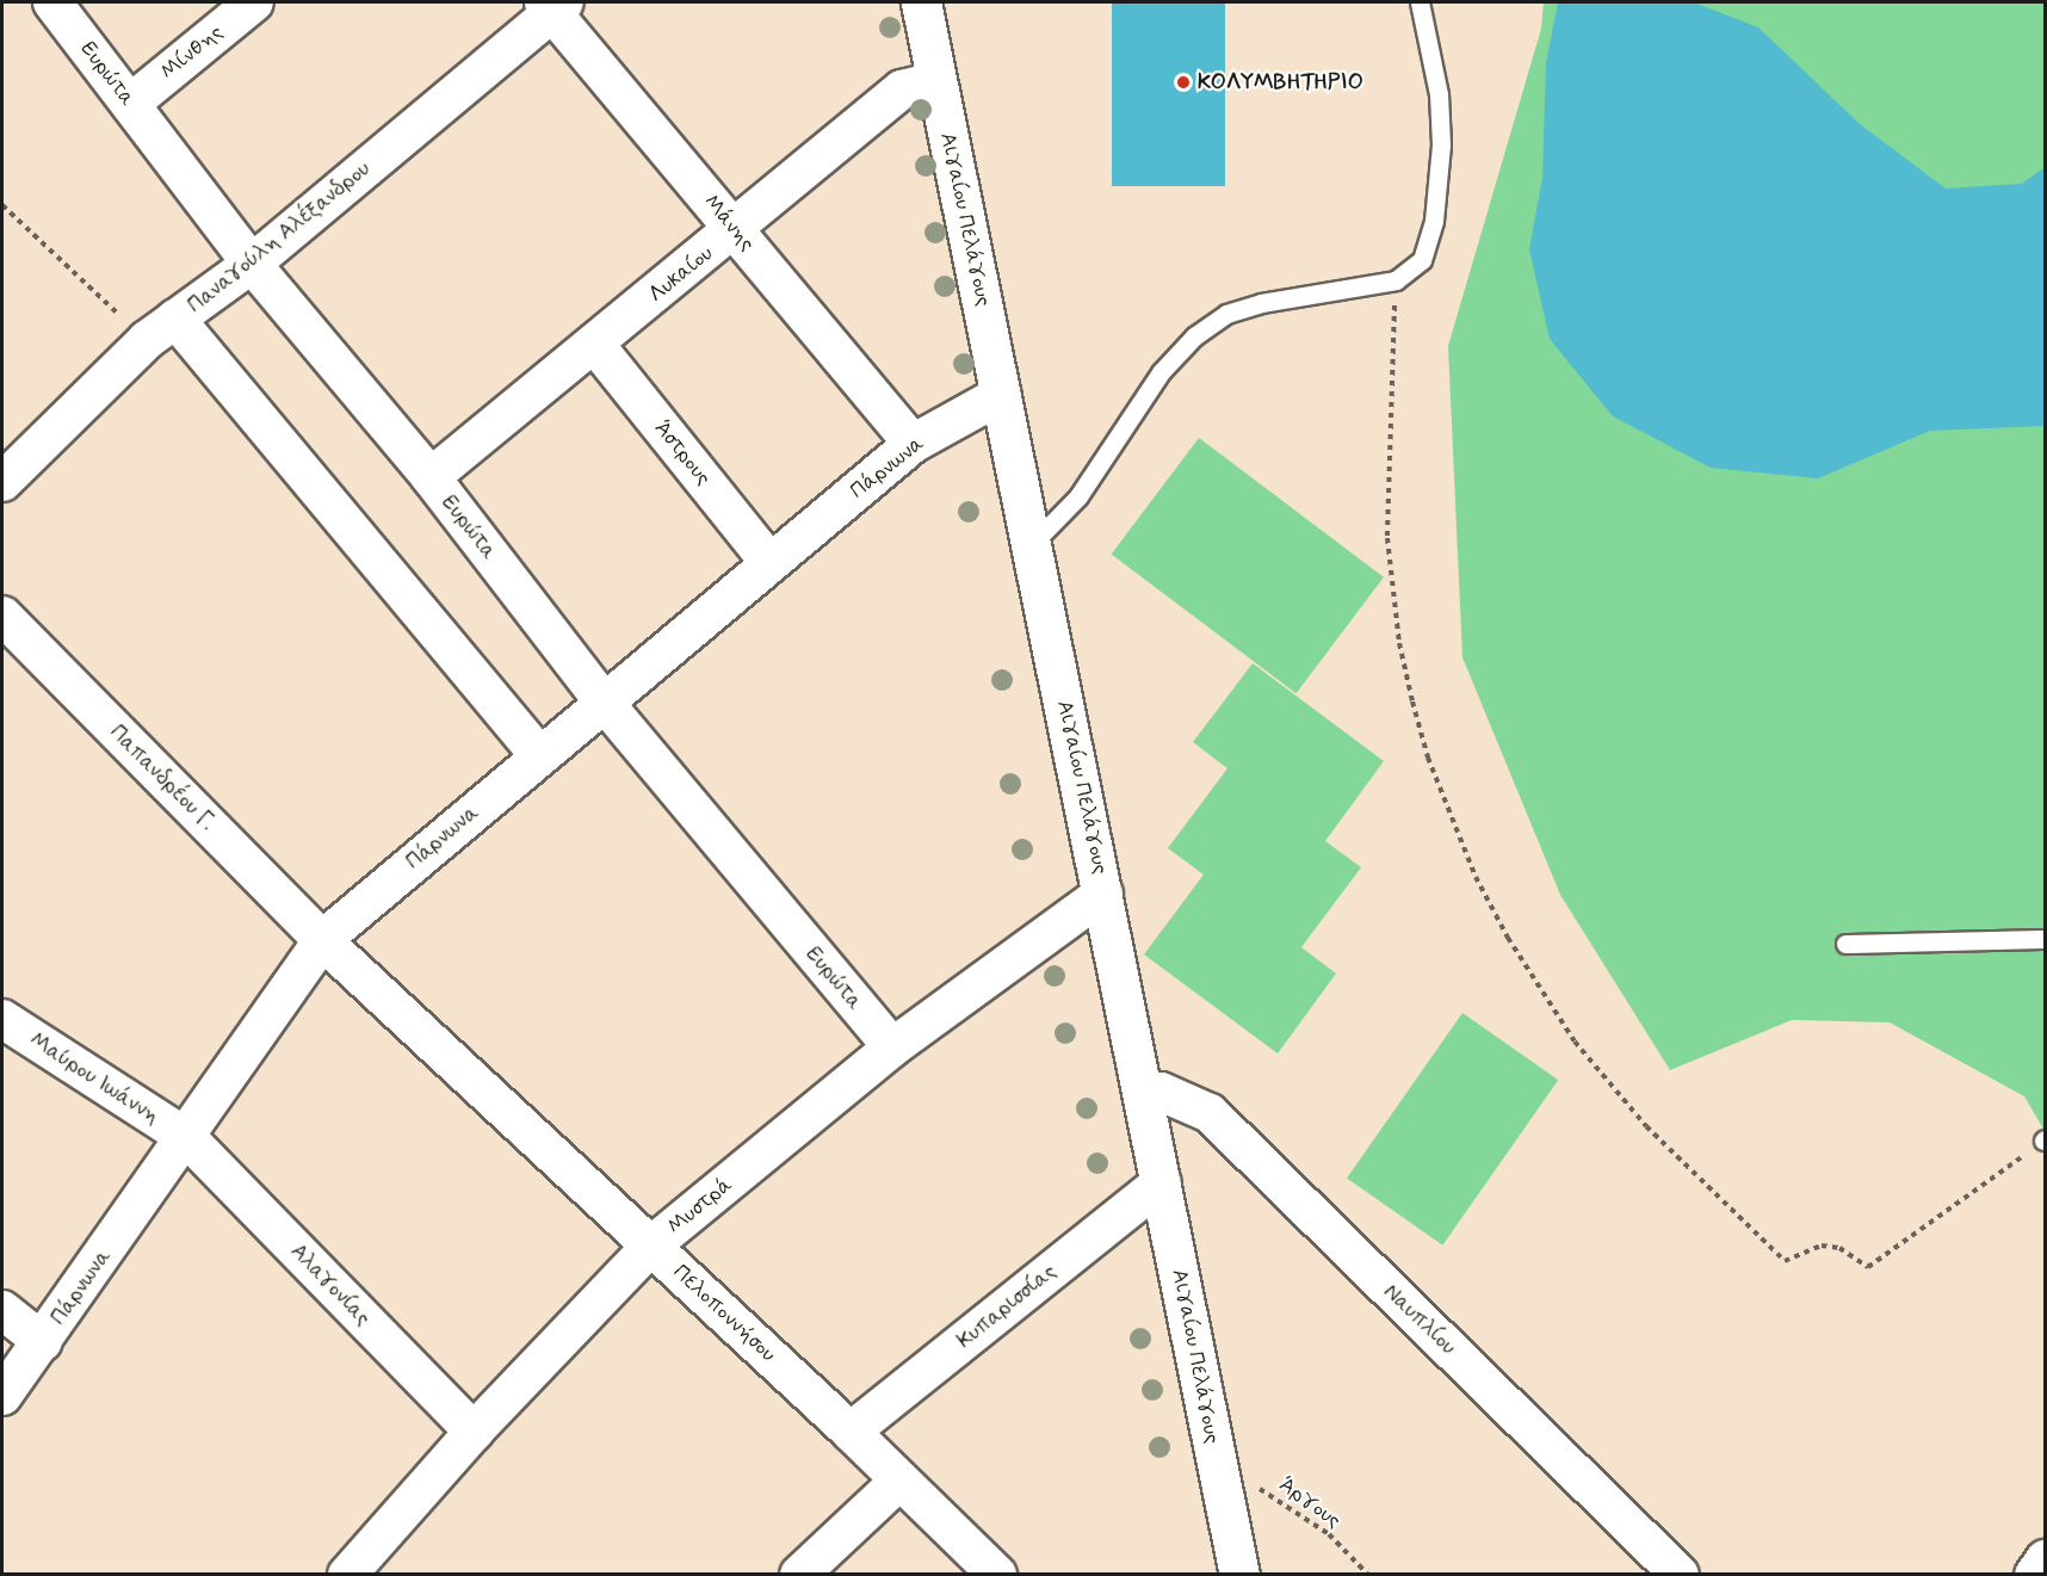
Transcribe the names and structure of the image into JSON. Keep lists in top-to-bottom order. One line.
{"streets":{"street":["Μίνθης","Ευρώτα","Αιγαίου Πελάγους","Μάνης","Παναγούλη Αλέξανδρου","Λυκαίου","Άστρους","Πάρνωνα","Παπανδρέου Γ.","Μαύρου Ιωάννη","Μυστρά","Αλαγονίας","Κυπαρισσίας","Πελοποννήσου","Ναυπλίου"],"path":["Άργους"]},"crossings":[["Μίνθης","Ευρώτα"],["Ευρώτα","Παναγούλη Αλέξανδρου"],["Ευρώτα","Λυκαίου"],["Ευρώτα","Πάρνωνα"],["Ευρώτα","Μυστρά"],["Αιγαίου Πελάγους","Λυκαίου"],["Αιγαίου Πελάγους","Πάρνωνα"],["Αιγαίου Πελάγους","Μυστρά"],["Αιγαίου Πελάγους","Κυπαρισσίας"],["Αιγαίου Πελάγους","Ναυπλίου"],["Αιγαίου Πελάγους","Άργους"],["Μάνης","Παναγούλη Αλέξανδρου"],["Μάνης","Λυκαίου"],["Μάνης","Πάρνωνα"],["Λυκαίου","Άστρους"],["Άστρους","Πάρνωνα"],["Πάρνωνα","Παπανδρέου Γ."],["Πάρνωνα","Μαύρου Ιωάννη"],["Πάρνωνα","Αλαγονίας"],["Πάρνωνα","Πελοποννήσου"],["Παπανδρέου Γ.","Πελοποννήσου"],["Μαύρου Ιωάννη","Αλαγονίας"],["Μυστρά","Αλαγονίας"],["Μυστρά","Πελοποννήσου"],["Κυπαρισσίας","Πελοποννήσου"]],"places":["ΚΟΛΥΜΒΗΤΗΡΙΟ"]}
